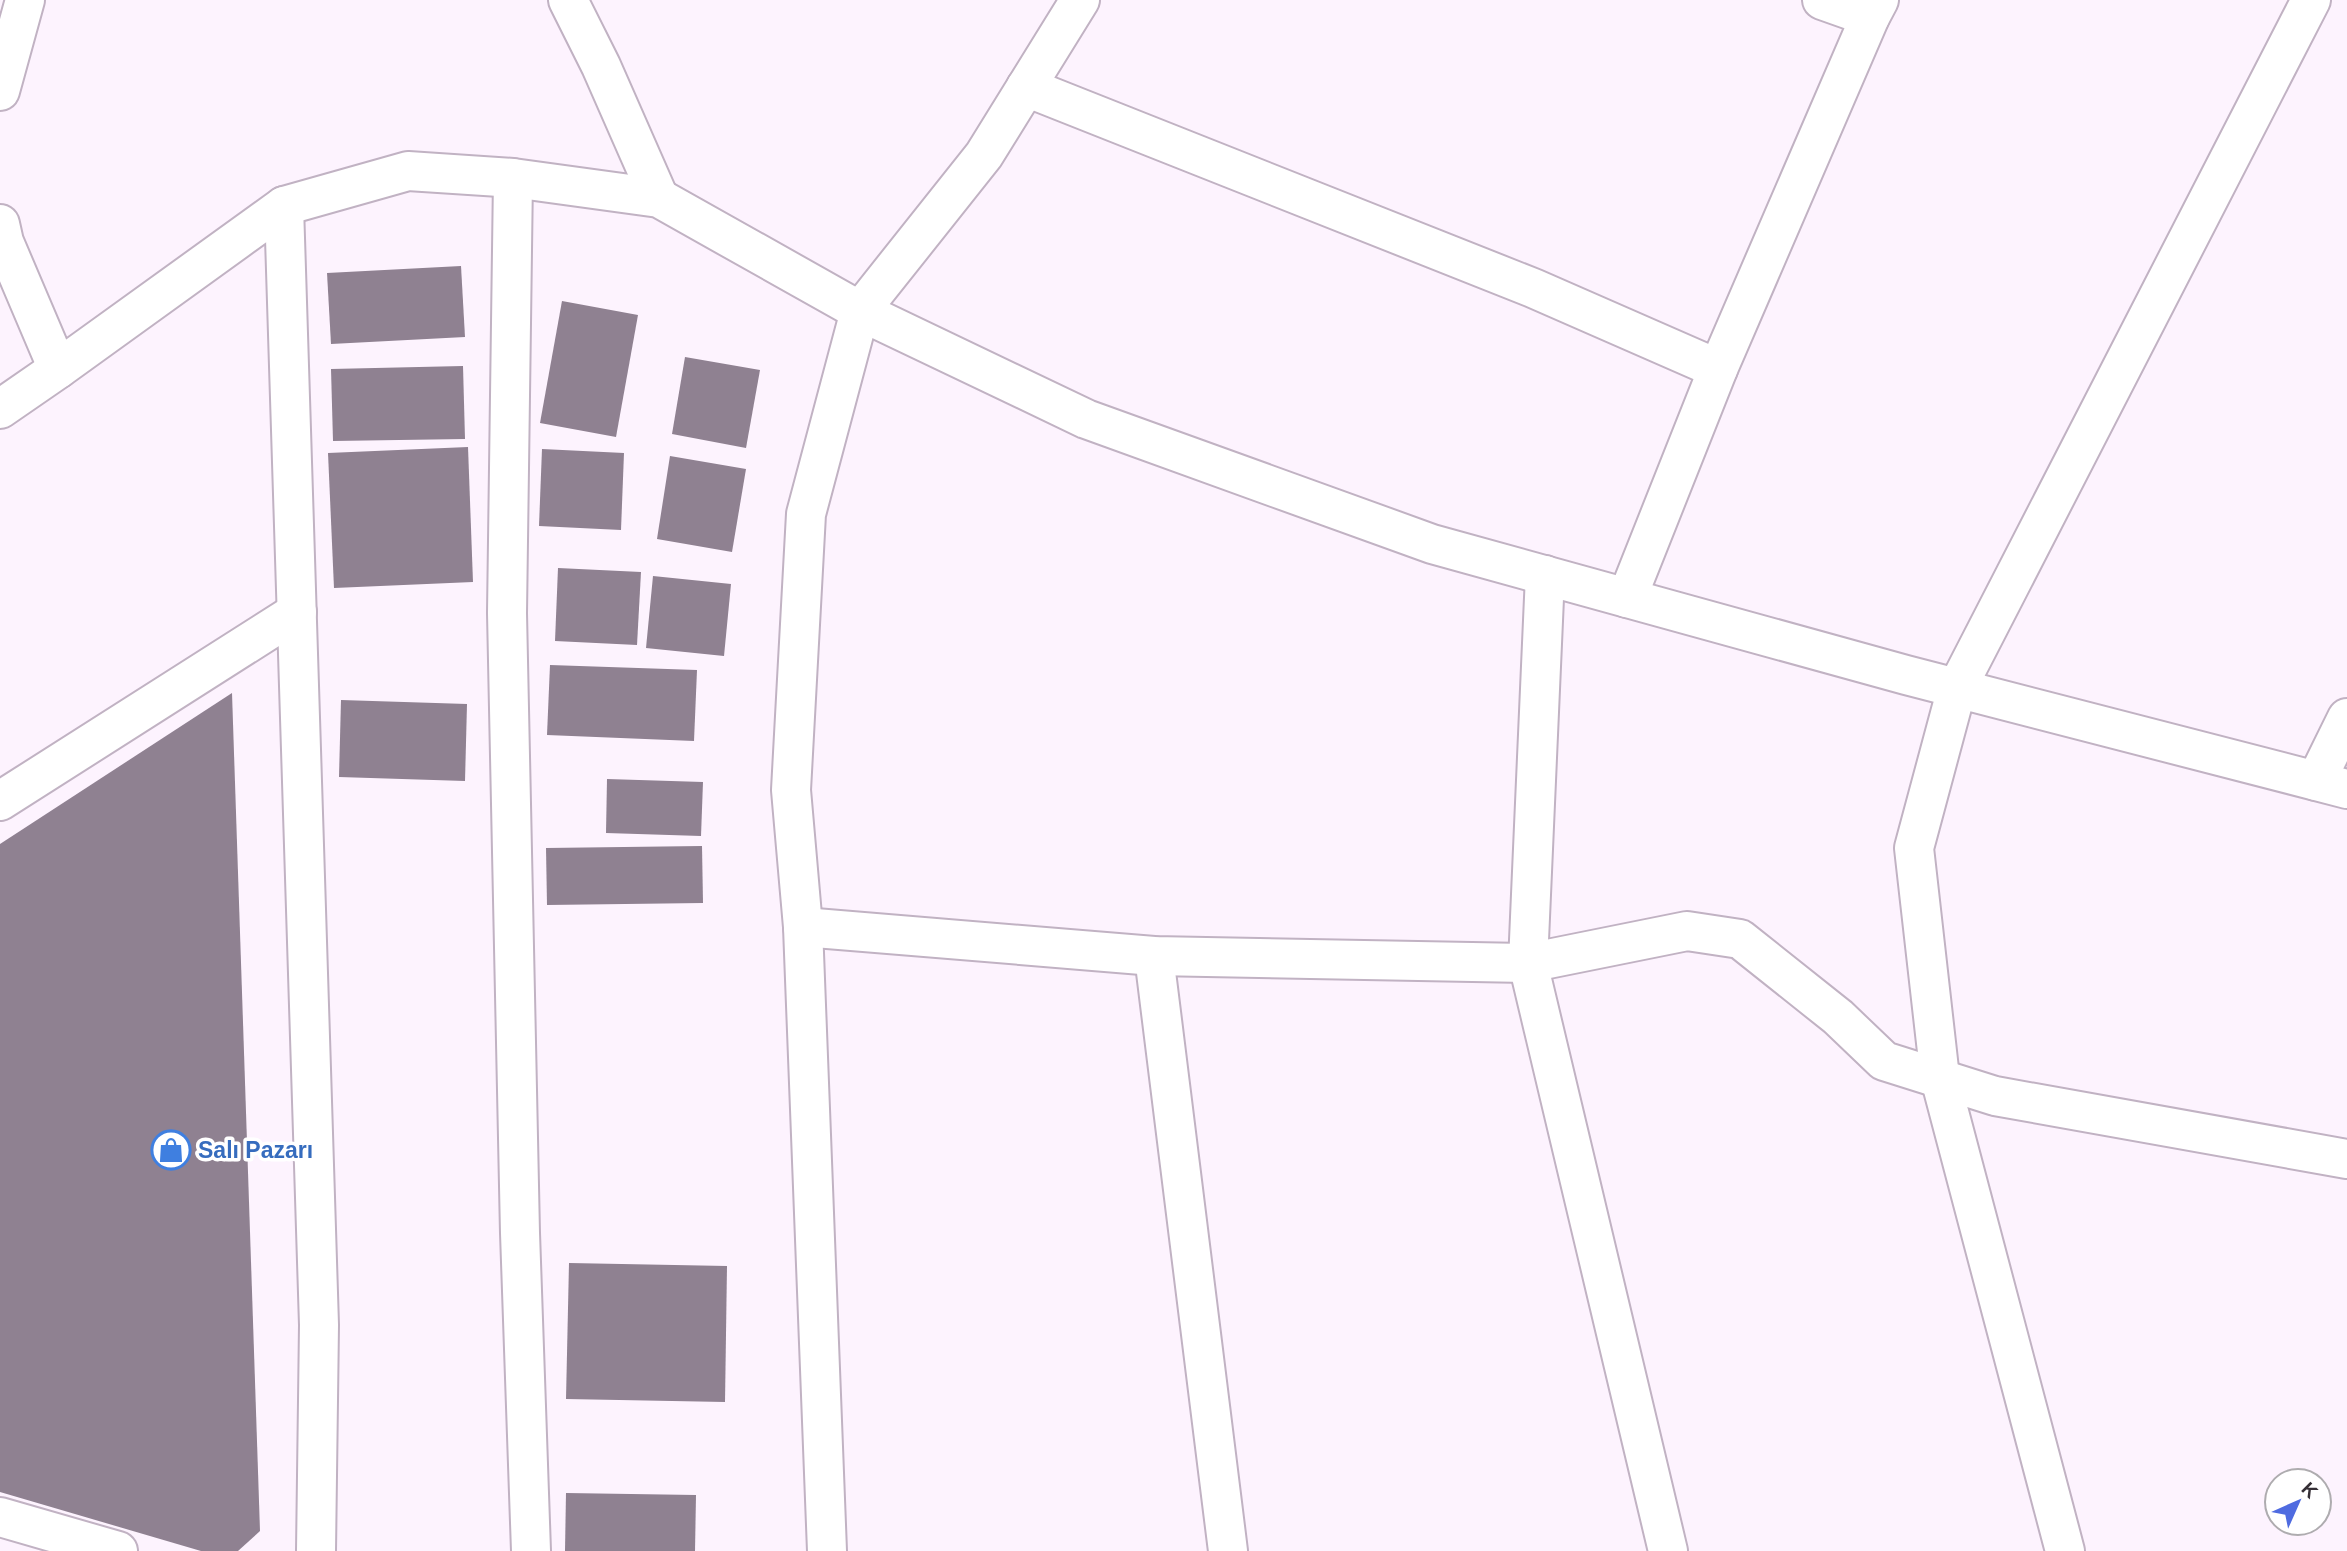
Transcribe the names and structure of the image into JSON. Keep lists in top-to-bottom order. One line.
{"places":{"shop":["Salı Pazarı"]},"north":"top right"}
